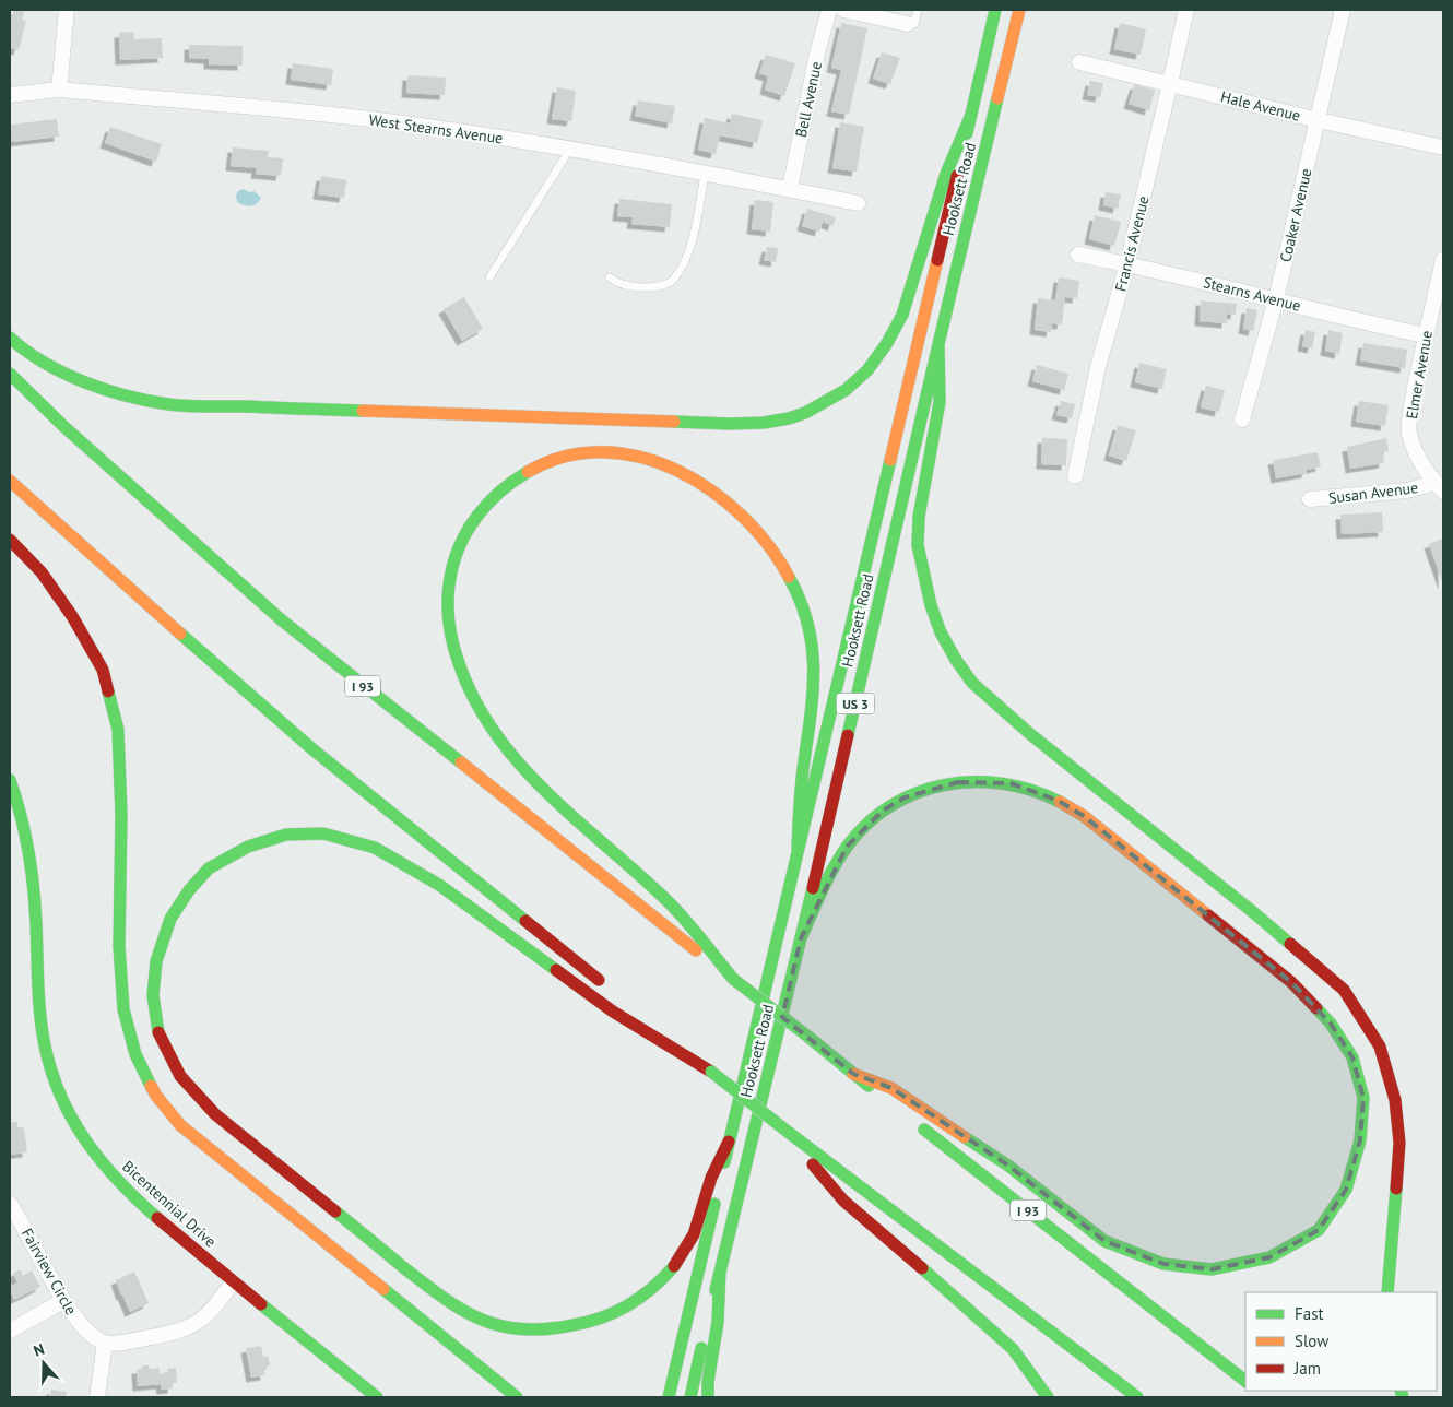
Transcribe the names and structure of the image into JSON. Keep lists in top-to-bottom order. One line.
{"streets":{"main road":["Hooksett Road","I 93","US 3","Bicentennial Drive"],"street":["Bell Avenue","Hale Avenue","West Stearns Avenue","Coaker Avenue","Francis Avenue","Stearns Avenue","Elmer Avenue","Susan Avenue","Fairview Circle"]},"crossings":[["Bell Avenue","West Stearns Avenue"],["Hale Avenue","Coaker Avenue"],["Hale Avenue","Francis Avenue"],["Coaker Avenue","Stearns Avenue"],["Francis Avenue","Stearns Avenue"],["Stearns Avenue","Elmer Avenue"],["Elmer Avenue","Susan Avenue"]],"legend":["Fast","Slow","Jam"],"north":"top"}
